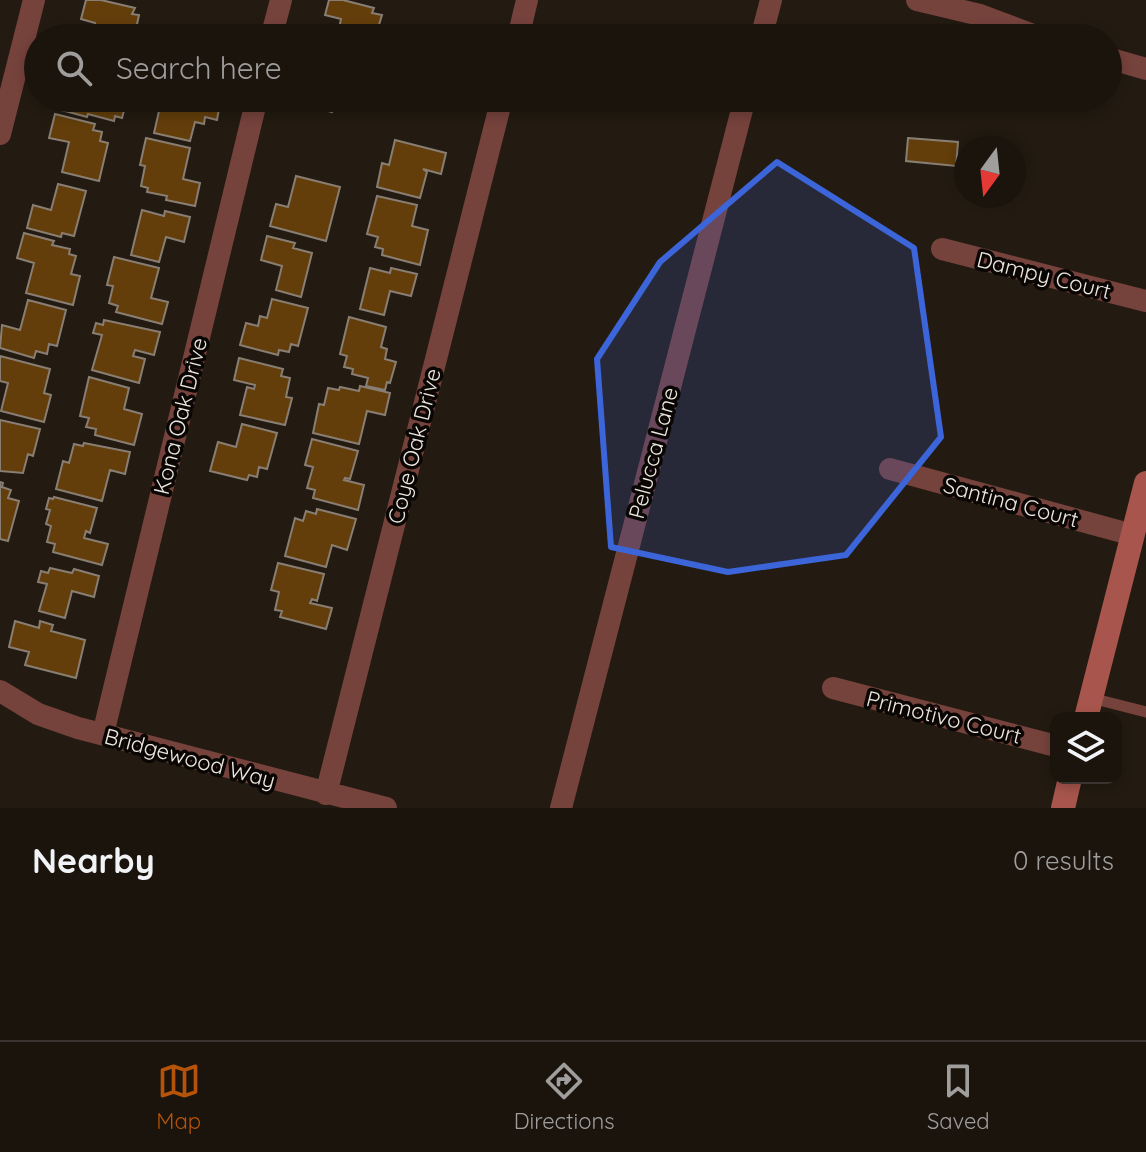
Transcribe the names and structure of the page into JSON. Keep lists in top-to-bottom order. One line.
{"streets":{"street":["Dampy Court","Kona Oak Drive","Coye Oak Drive","Pelucca Lane","Santina Court","Primotivo Court","Bridgewood Way"]},"crossings":[["Kona Oak Drive","Bridgewood Way"],["Coye Oak Drive","Bridgewood Way"]],"north":"bottom","page":{"search":"Search here","heading":["Nearby","0 results"],"nav":["Map","Directions","Saved"]}}
